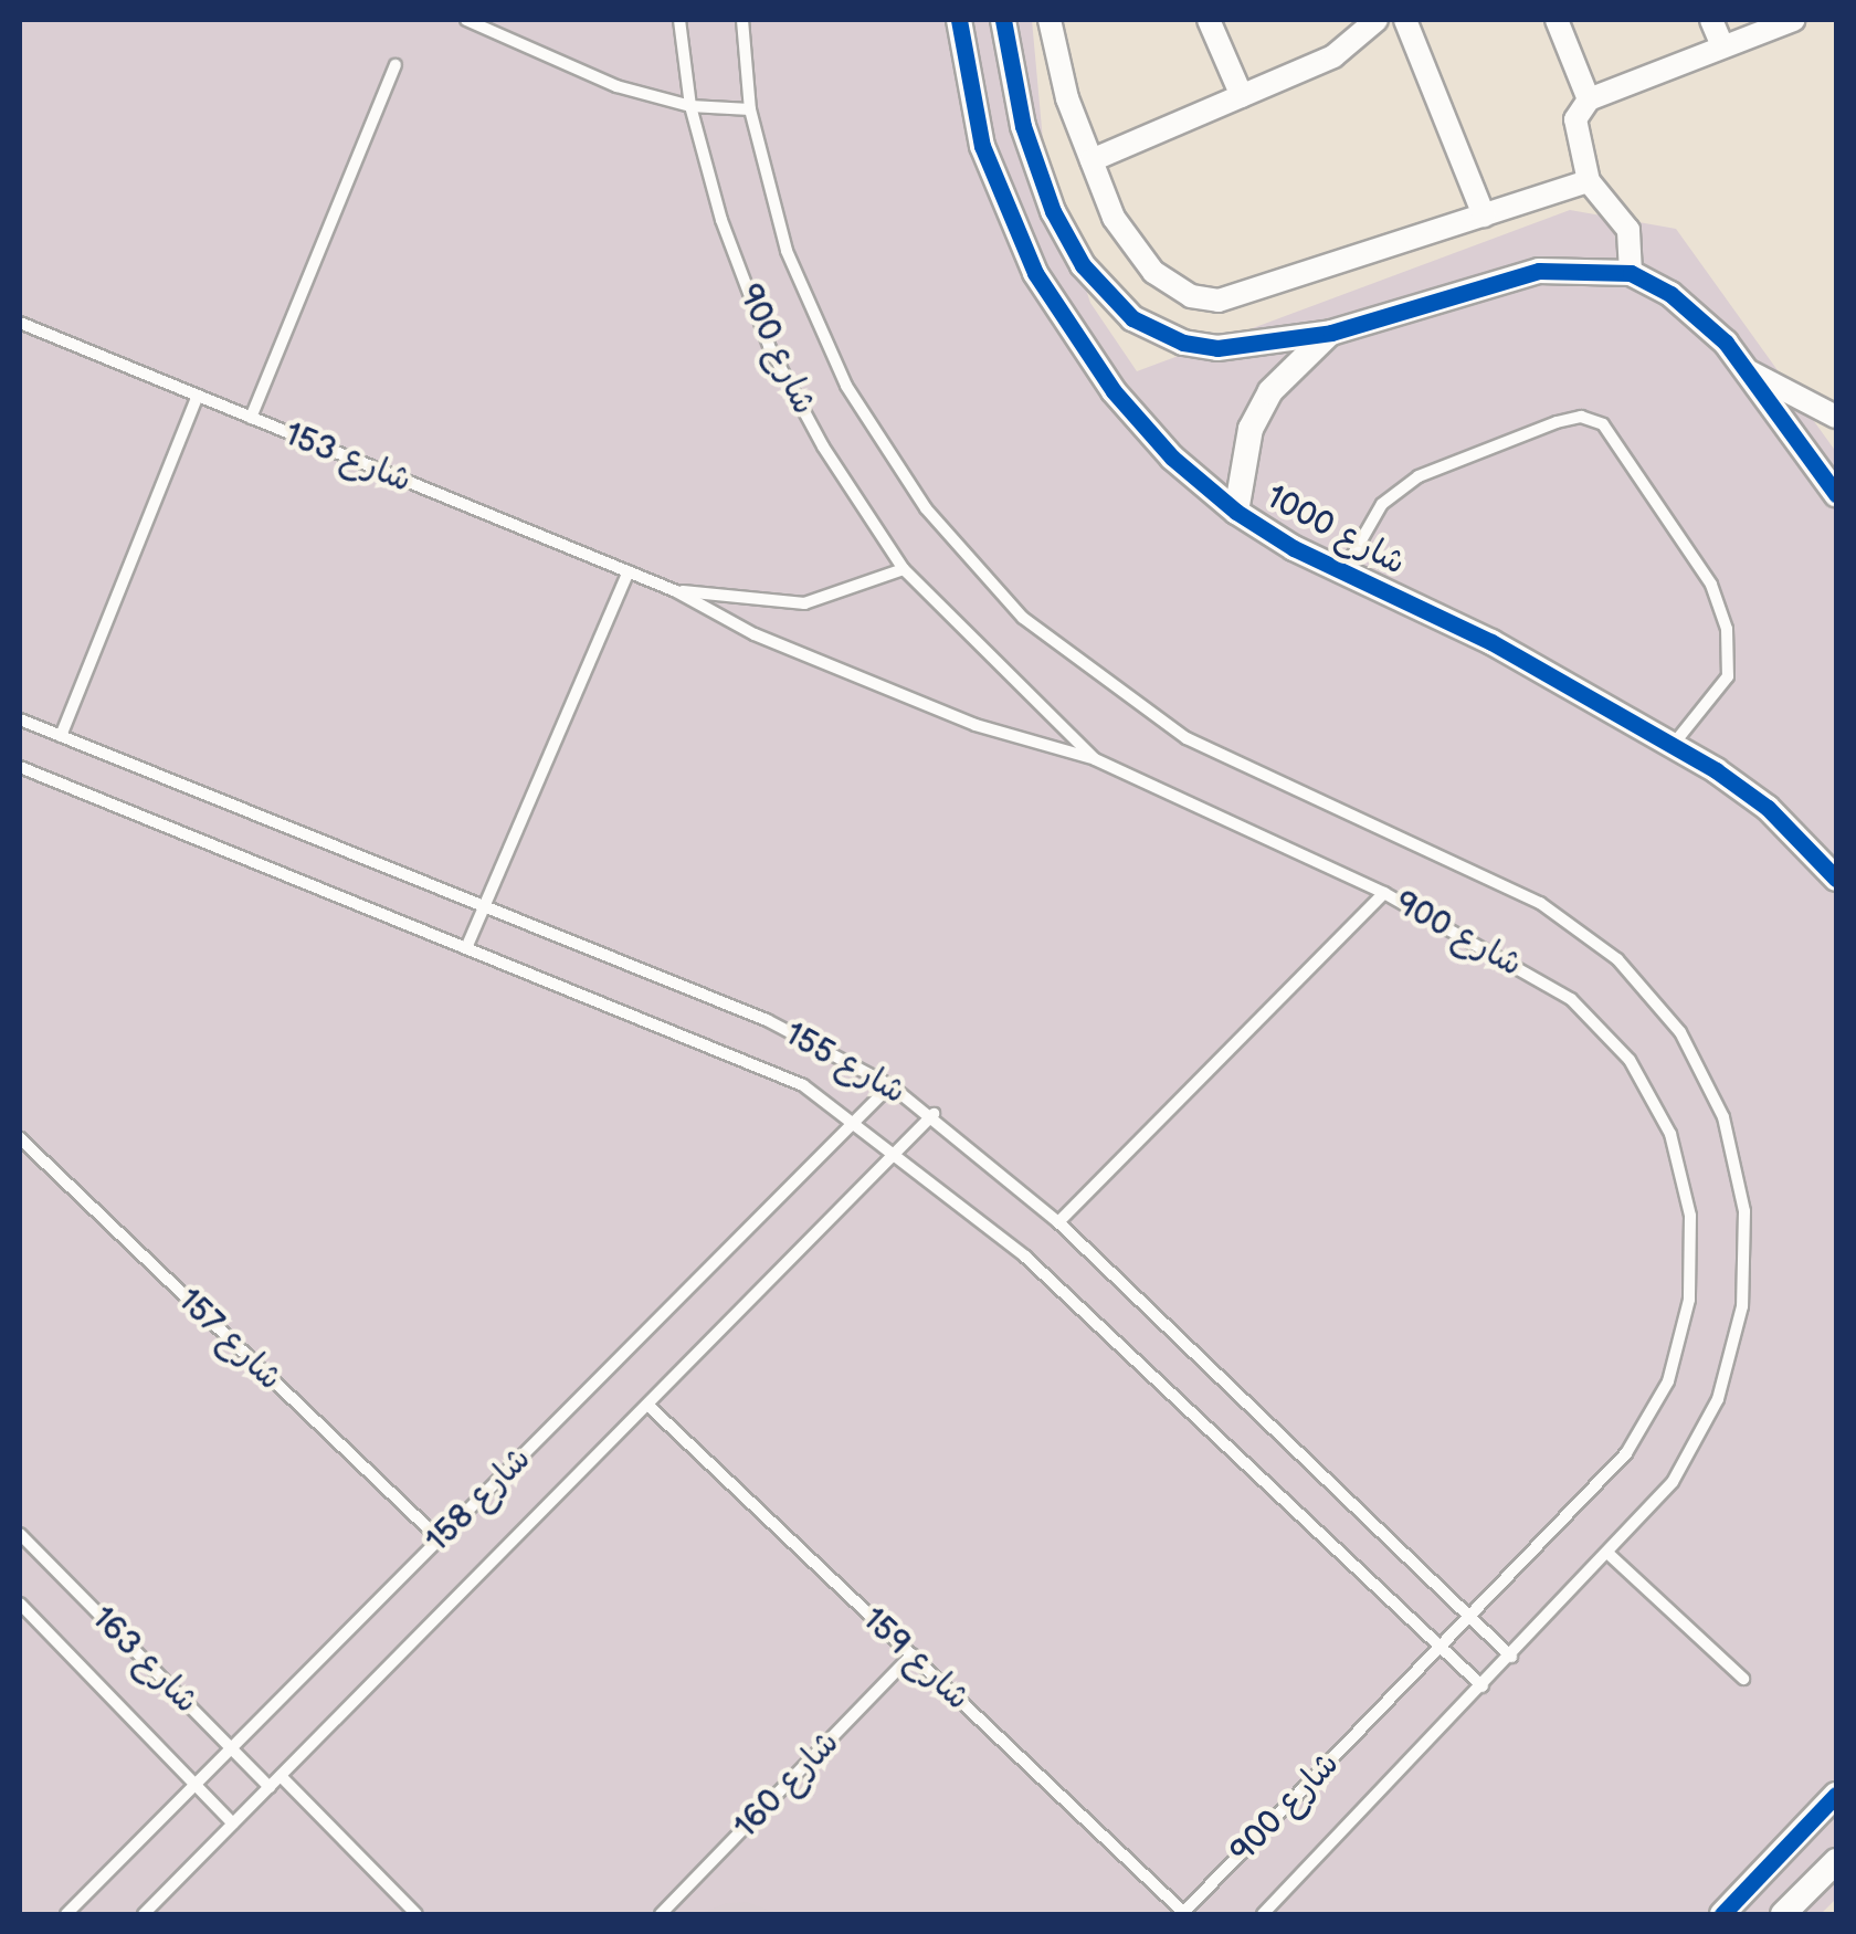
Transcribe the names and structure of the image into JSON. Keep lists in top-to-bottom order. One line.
{"streets":{"street":["شارع 1000"],"lane":["شارع 900","شارع 153","شارع 155","شارع 157","شارع 158","شارع 159","شارع 163","شارع 160"]},"crossings":[["شارع 900","شارع 155"],["شارع 900","شارع 159"],["شارع 155","شارع 158"],["شارع 157","شارع 158"],["شارع 158","شارع 159"],["شارع 158","شارع 163"],["شارع 159","شارع 160"]]}
